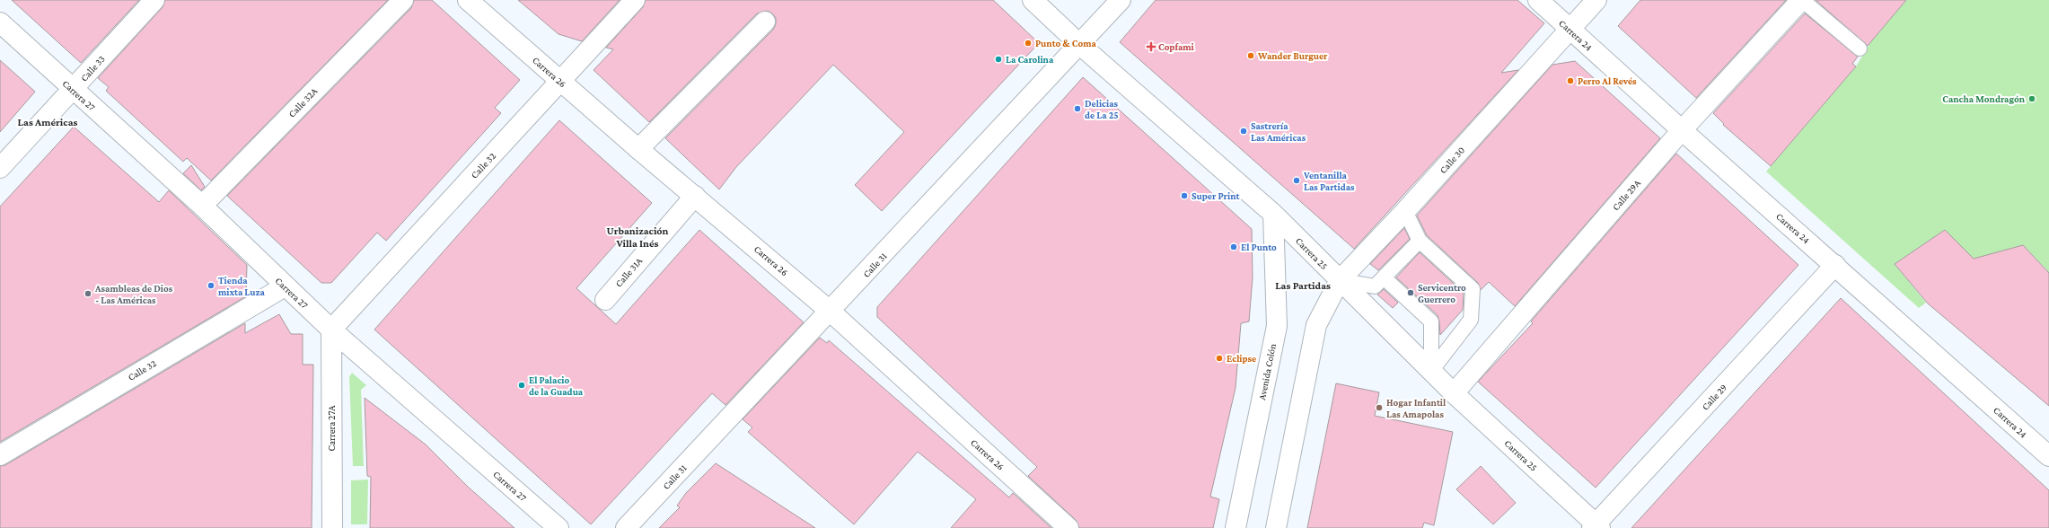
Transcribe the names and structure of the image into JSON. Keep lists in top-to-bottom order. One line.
{"streets":{"street":["Carrera 24","Calle 33","Carrera 26","Carrera 27","Calle 32A","Calle 30","Calle 32","Calle 29A","Carrera 25","Calle 31","Calle 31A","Avenida Colón","Calle 29","Carrera 27A"]},"crossings":[["Carrera 24","Calle 30"],["Carrera 24","Calle 29A"],["Carrera 24","Calle 29"],["Calle 33","Carrera 27"],["Carrera 26","Calle 32"],["Carrera 26","Calle 31"],["Carrera 26","Calle 31A"],["Carrera 27","Calle 32A"],["Carrera 27","Calle 32"],["Carrera 27","Carrera 27A"],["Calle 30","Carrera 25"],["Calle 32","Carrera 27A"],["Calle 29A","Carrera 25"],["Carrera 25","Calle 31"],["Carrera 25","Avenida Colón"],["Carrera 25","Calle 29"]],"districts":["Las Américas","Urbanización Villa Inés","Las Partidas"],"places":{"other":["Punto & Coma","Wander Burguer","La Carolina","Perro Al Revés","Cancha Mondragón","Delicias de La 25","Sastrería Las Américas","Ventanilla Las Partidas","Super Print","El Punto","Tienda mixta Luza","Servicentro Guerrero","Asambleas de Dios - Las Américas","Eclipse","El Palacio de la Guadua","Hogar Infantil Las Amapolas"],"health":["Copfami"]}}
